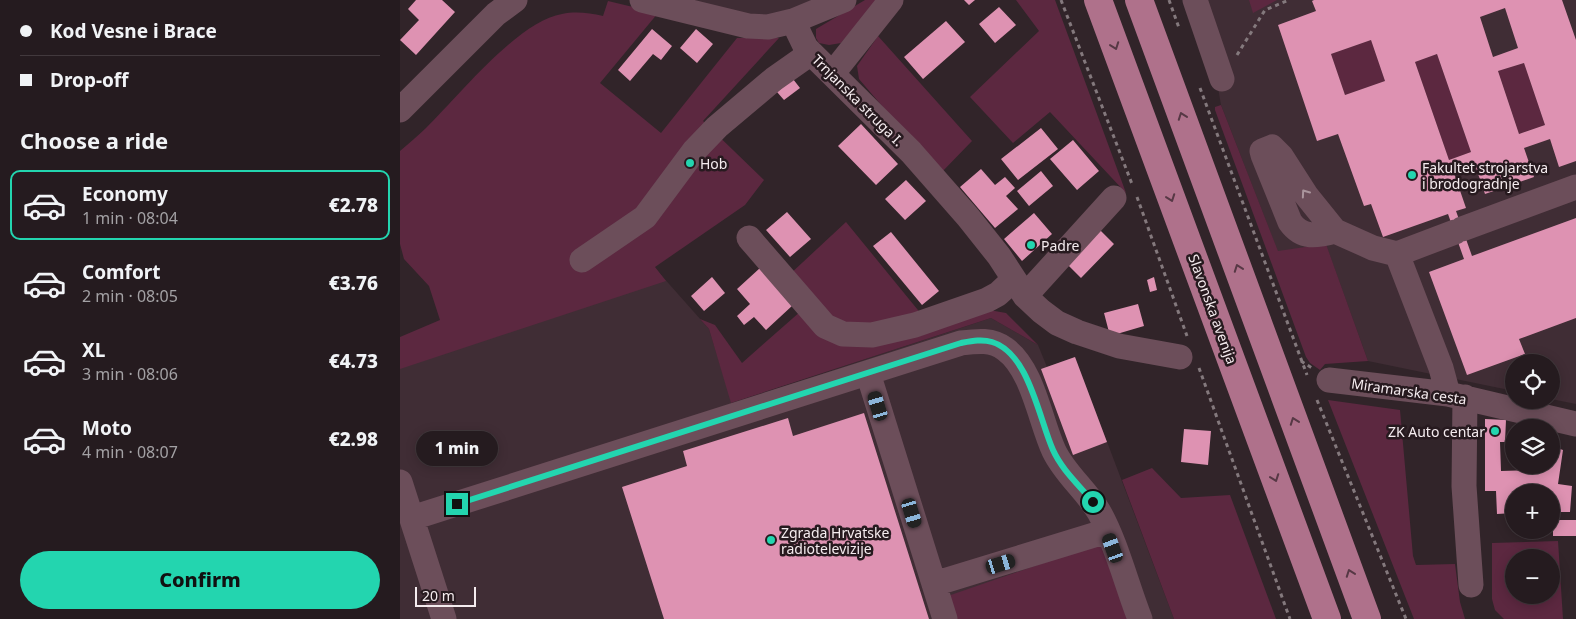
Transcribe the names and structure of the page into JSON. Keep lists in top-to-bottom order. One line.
{"streets":{"main road":["Slavonska avenija"],"street":["Trnjanska struga I.","Miramarska cesta"]},"places":["Hob","Fakultet strojarstva i brodogradnje","Padre","ZK Auto centar","Zgrada Hrvatske radiotelevizije"],"scale_bar":"20 m","page":{"banner":["Kod Vesne i Brace","Drop-off"],"heading":"Choose a ride","list":[{"name":"Economy","note":"1 min · 08:04","value":"€2.78"},{"name":"Comfort","note":"2 min · 08:05","value":"€3.76"},{"name":"XL","note":"3 min · 08:06","value":"€4.73"},{"name":"Moto","note":"4 min · 08:07","value":"€2.98"}],"map_buttons":["+","−"],"bubble":"1 min","buttons":"Confirm","scale":"20 m"}}
